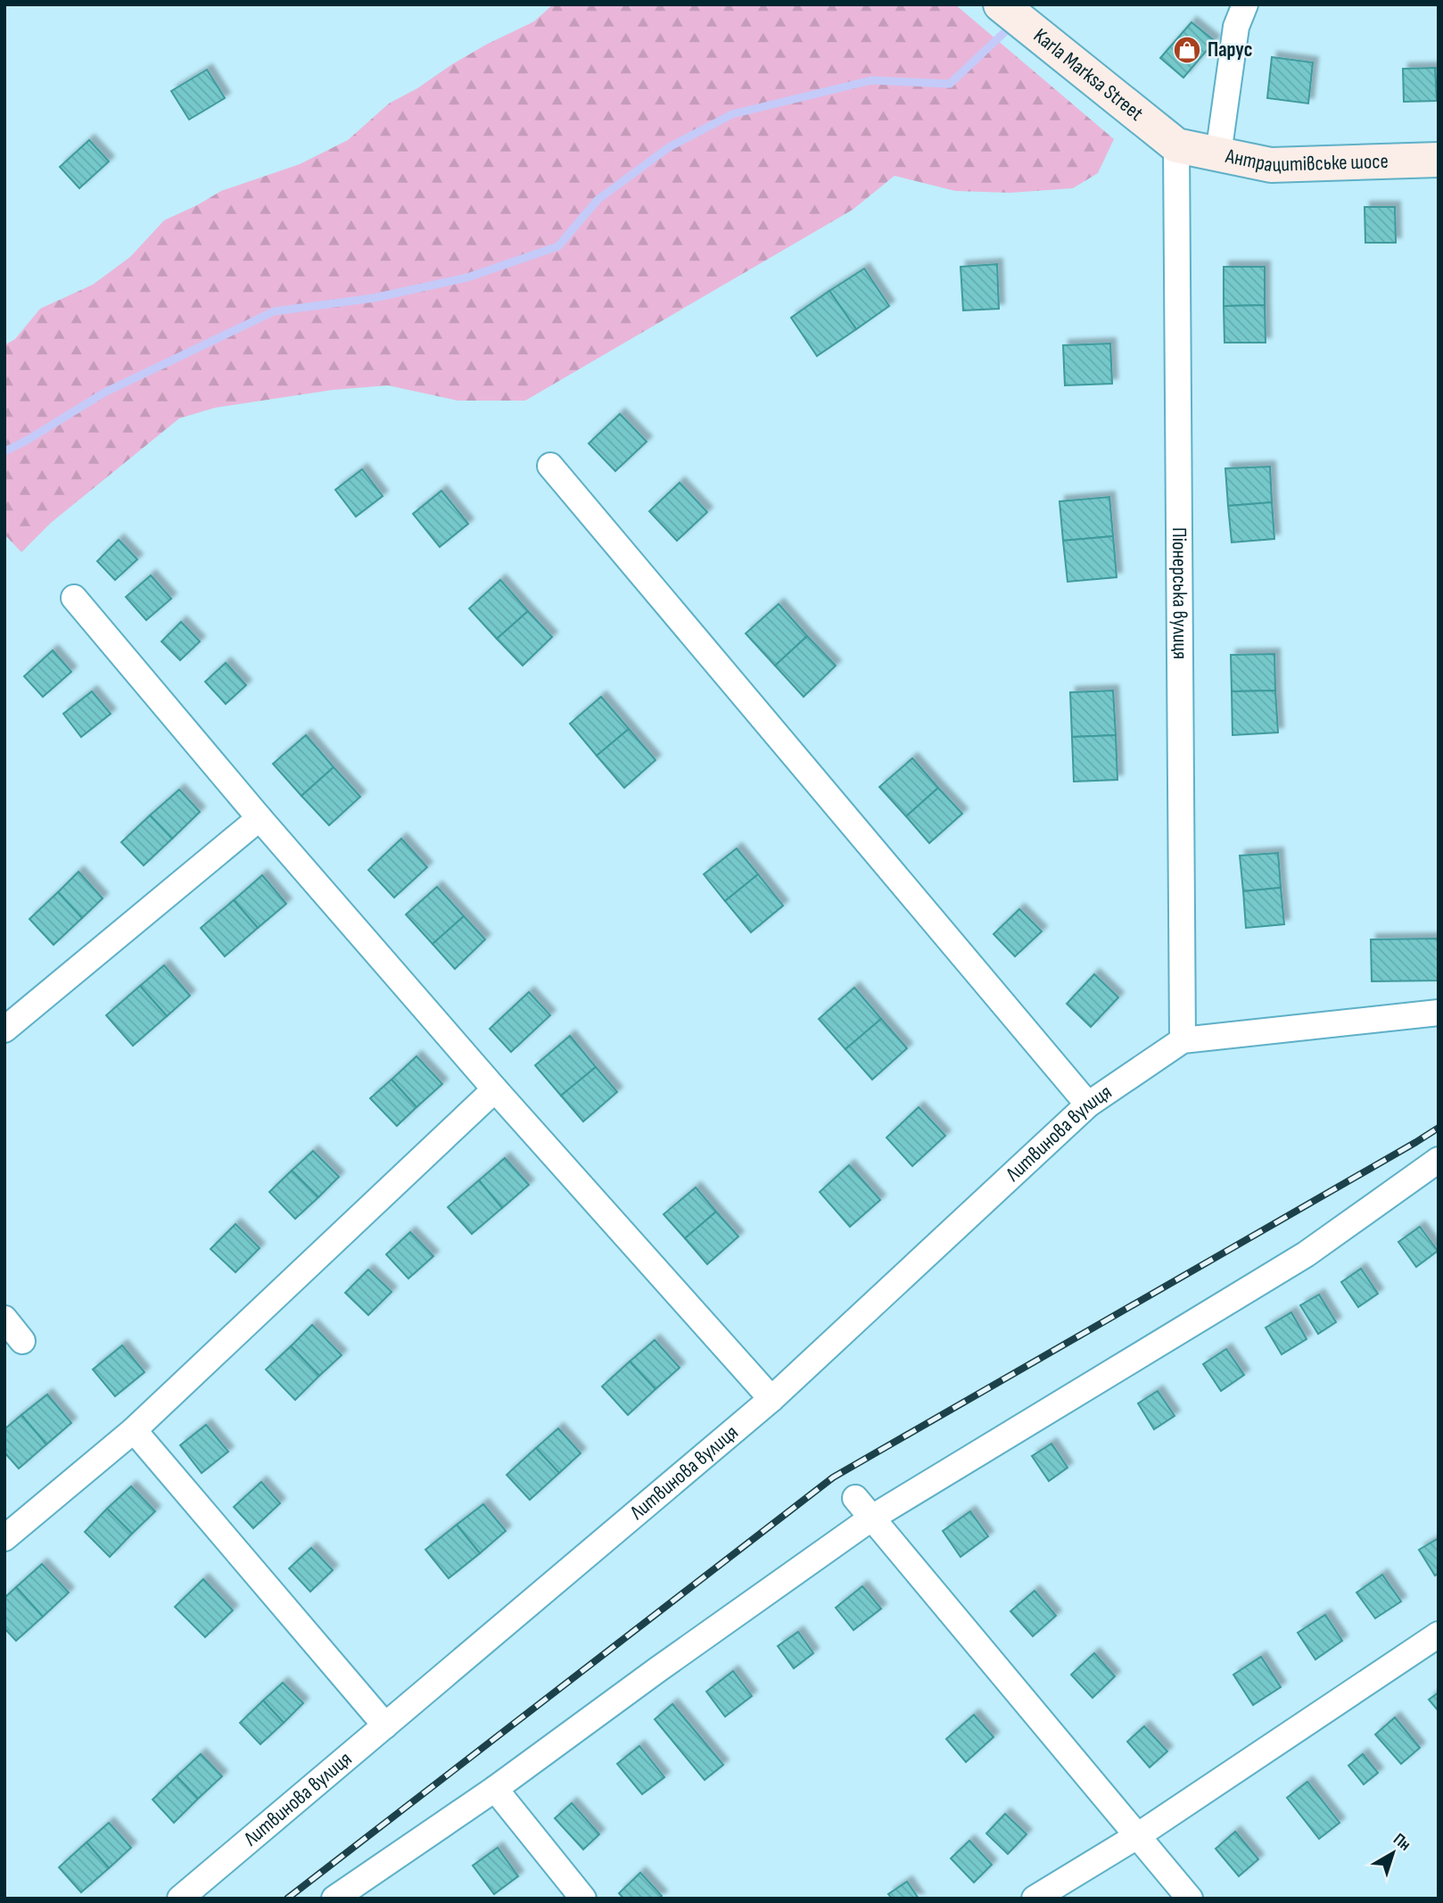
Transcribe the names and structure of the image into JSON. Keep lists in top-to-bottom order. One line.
{"streets":{"main road":["Karla Marksa Street","Антрацитівське шосе"],"street":["Піонерська вулиця","Литвинова вулиця"]},"crossings":[["Karla Marksa Street","Антрацитівське шосе"],["Karla Marksa Street","Піонерська вулиця"],["Антрацитівське шосе","Піонерська вулиця"],["Піонерська вулиця","Литвинова вулиця"]],"places":{"shop":["Парус"]},"north":"top right"}
